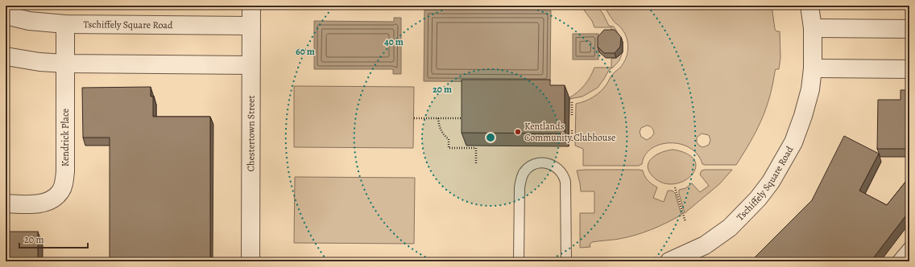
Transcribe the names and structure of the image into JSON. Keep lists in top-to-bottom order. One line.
{"streets":{"street":["Tschiffely Square Road","Chestertown Street","Kendrick Place"]},"crossings":[["Tschiffely Square Road","Chestertown Street"],["Tschiffely Square Road","Kendrick Place"]],"places":["Kentlands Community Clubhouse"],"scale_bar":"20 m","rings":["40 m","60 m","20 m"]}
